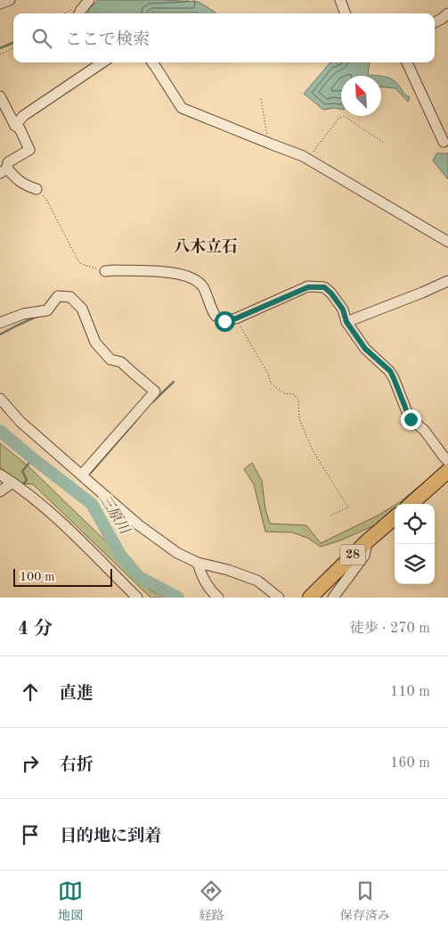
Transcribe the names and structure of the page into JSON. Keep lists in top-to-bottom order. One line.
{"streets":{"highway":["28"]},"districts":["八木立石"],"water":["三原川"],"scale_bar":"100 m","north":"top left","page":{"search":"ここで検索","scale":"100 m","heading":["4 分","徒歩 · 270 m"],"list":[["直進","110 m"],["右折","160 m"],"目的地に到着"],"nav":["地図","経路","保存済み"]}}
